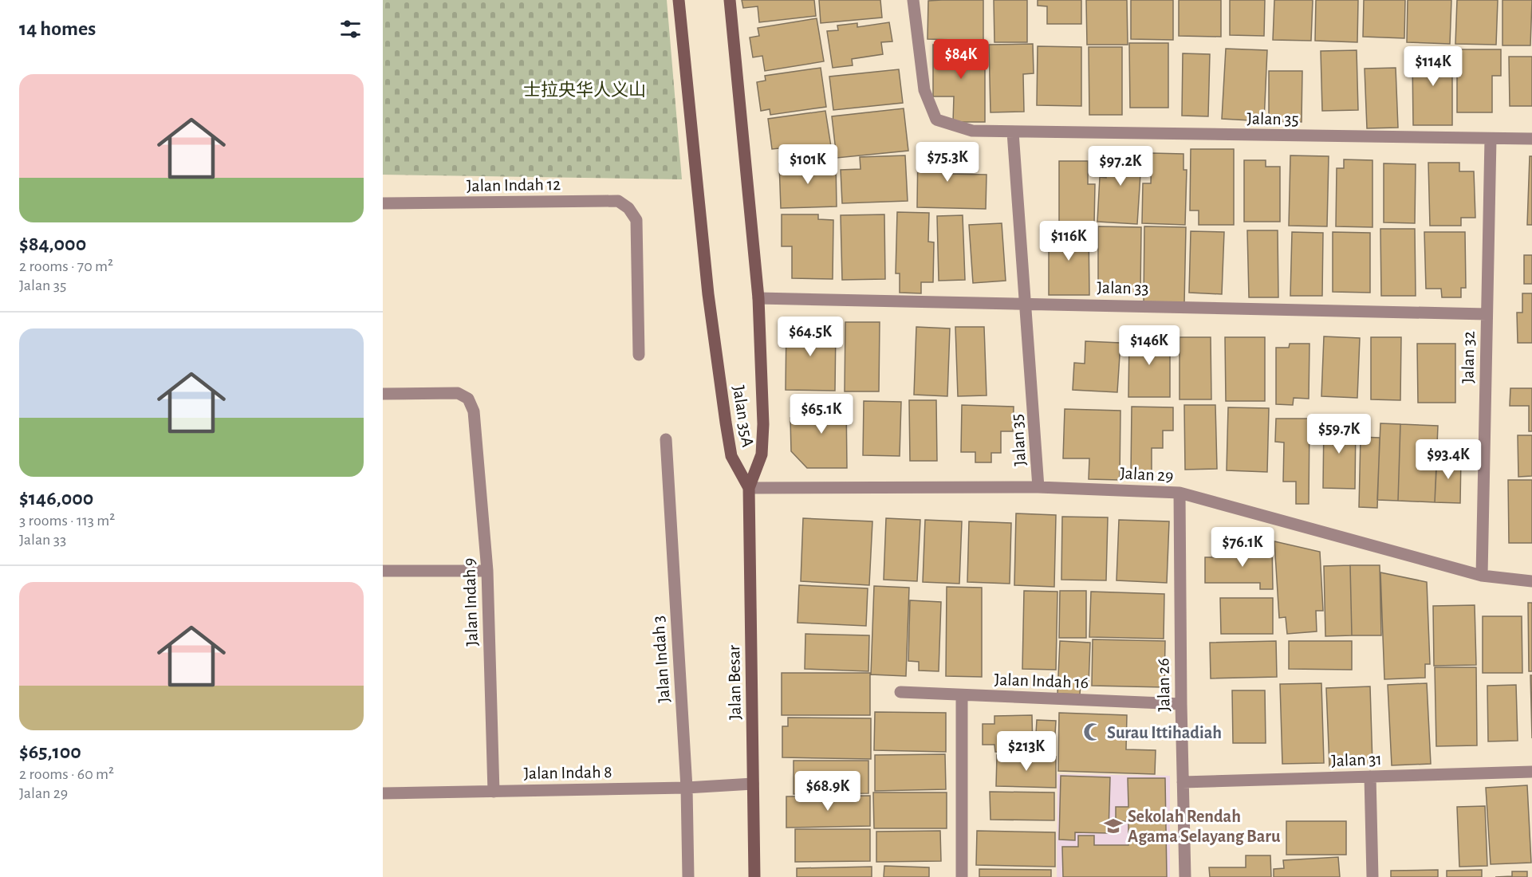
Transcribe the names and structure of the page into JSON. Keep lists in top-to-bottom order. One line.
{"streets":{"street":["Jalan 35","Jalan Indah 12","Jalan 33","Jalan 32","Jalan 35A","Jalan 29","Jalan Indah 9","Jalan Indah 3","Jalan Indah 16","Jalan Besar","Jalan 26","Jalan 31","Jalan Indah 8"]},"crossings":[["Jalan 35","Jalan 33"],["Jalan 35","Jalan 32"],["Jalan 35","Jalan 29"],["Jalan 33","Jalan 32"],["Jalan 33","Jalan 35A"],["Jalan 32","Jalan 29"],["Jalan 35A","Jalan 29"],["Jalan 35A","Jalan Besar"],["Jalan 29","Jalan Besar"],["Jalan 29","Jalan 26"],["Jalan Indah 9","Jalan Indah 8"],["Jalan Indah 3","Jalan Indah 8"],["Jalan Indah 16","Jalan 26"],["Jalan Besar","Jalan Indah 8"],["Jalan 26","Jalan 31"]],"parks":["士拉央华人义山"],"places":{"mosque":["Surau Ittihadiah"],"school or university":["Sekolah Rendah Agama Selayang Baru"]},"page":{"heading":"14 homes","price":["$84K","$114K","$75.3K","$101K","$97.2K","$116K","$64.5K","$146K","$65.1K","$59.7K","$93.4K","$76.1K","$213K","$68.9K"],"list":[{"name":"$84,000","note":"2 rooms · 70 m² · Jalan 35"},{"name":"$146,000","note":"3 rooms · 113 m² · Jalan 33"},{"name":"$65,100","note":"2 rooms · 60 m² · Jalan 29"}]}}
